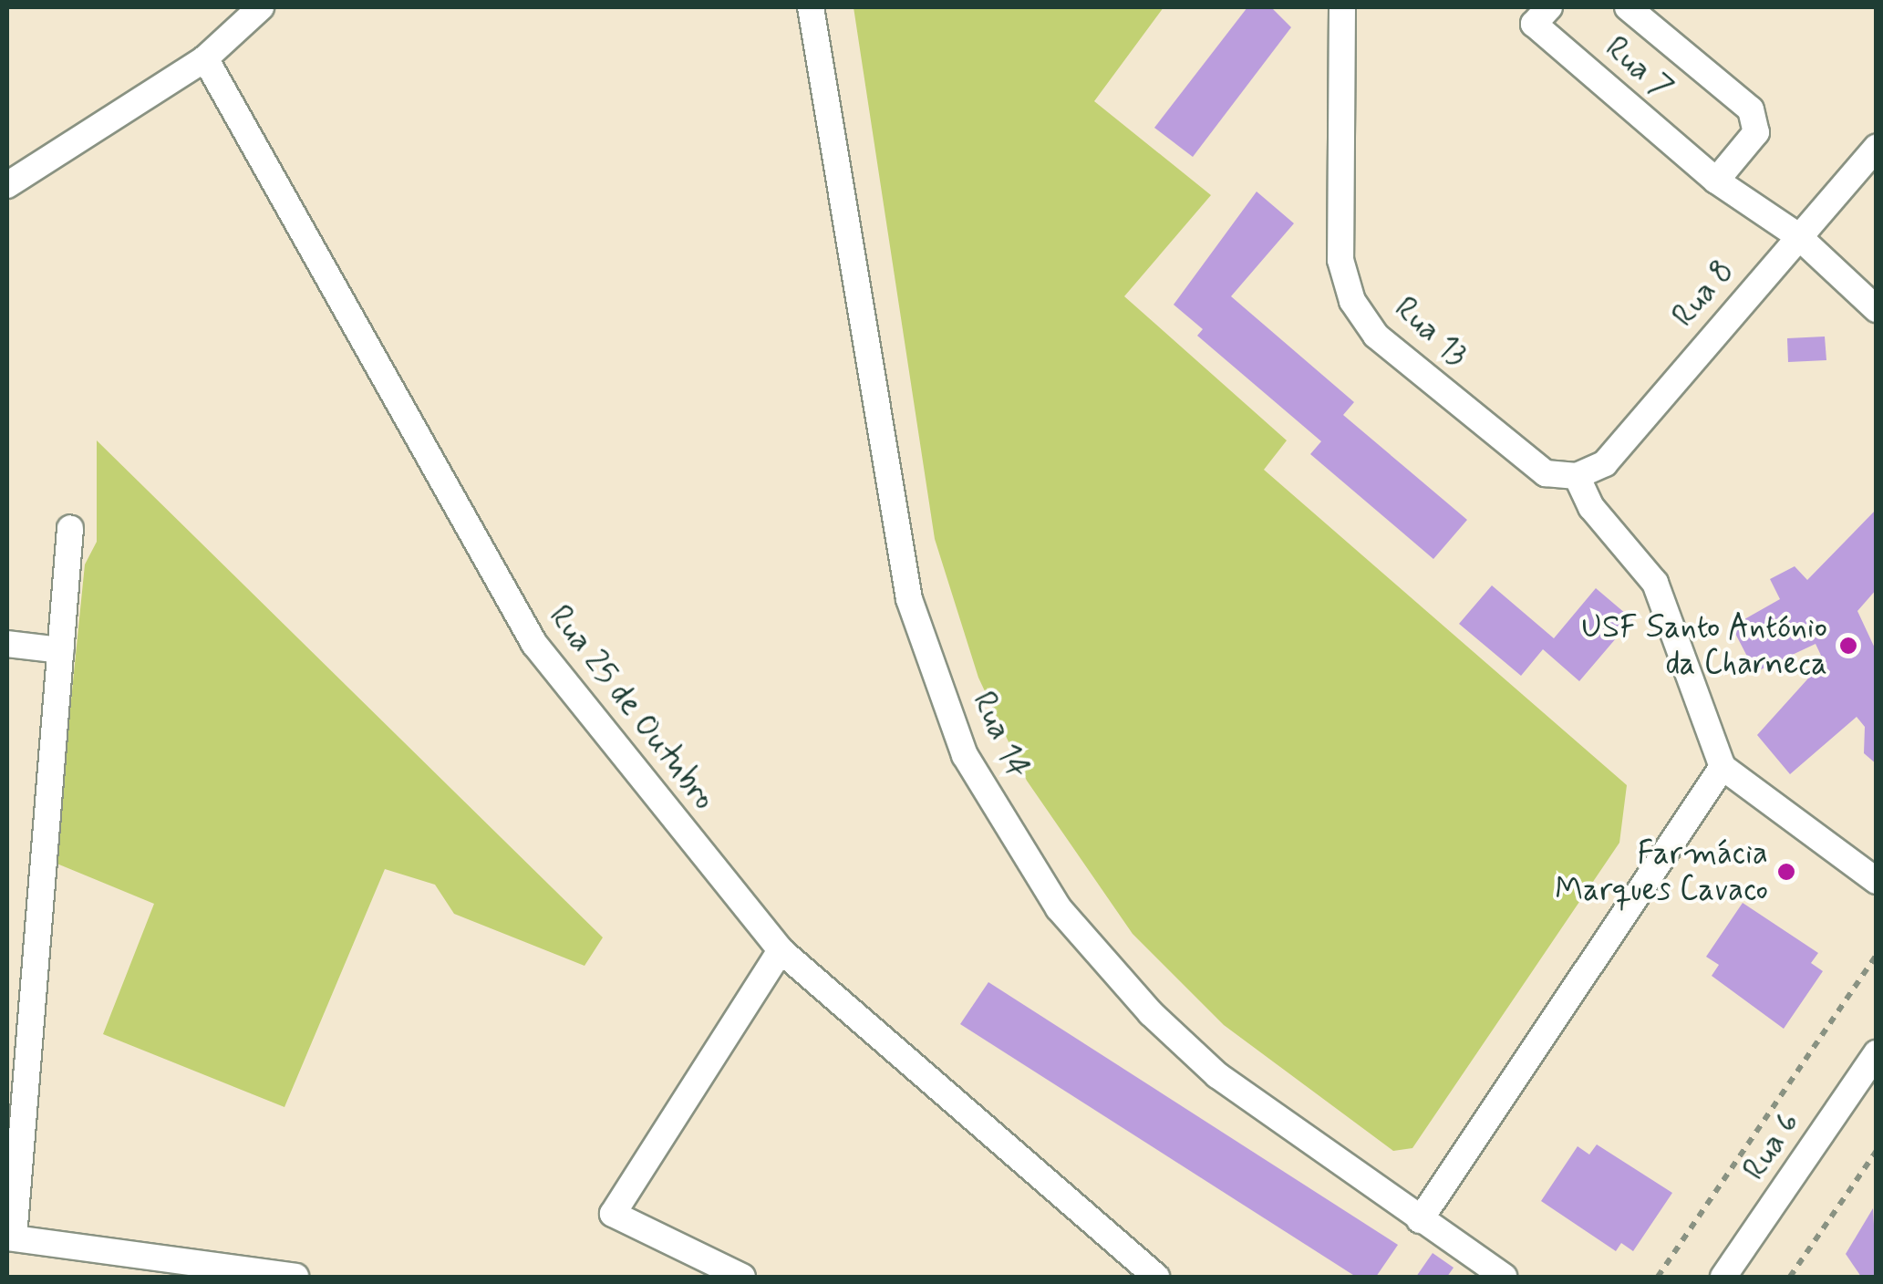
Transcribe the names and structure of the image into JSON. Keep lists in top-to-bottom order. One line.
{"streets":{"street":["Rua 7","Rua 8","Rua 13","Rua 25 de Outubro","Rua 14","Rua 6"]},"crossings":[["Rua 7","Rua 8"],["Rua 8","Rua 13"]],"places":["USF Santo António da Charneca","Farmácia Marques Cavaco"]}
